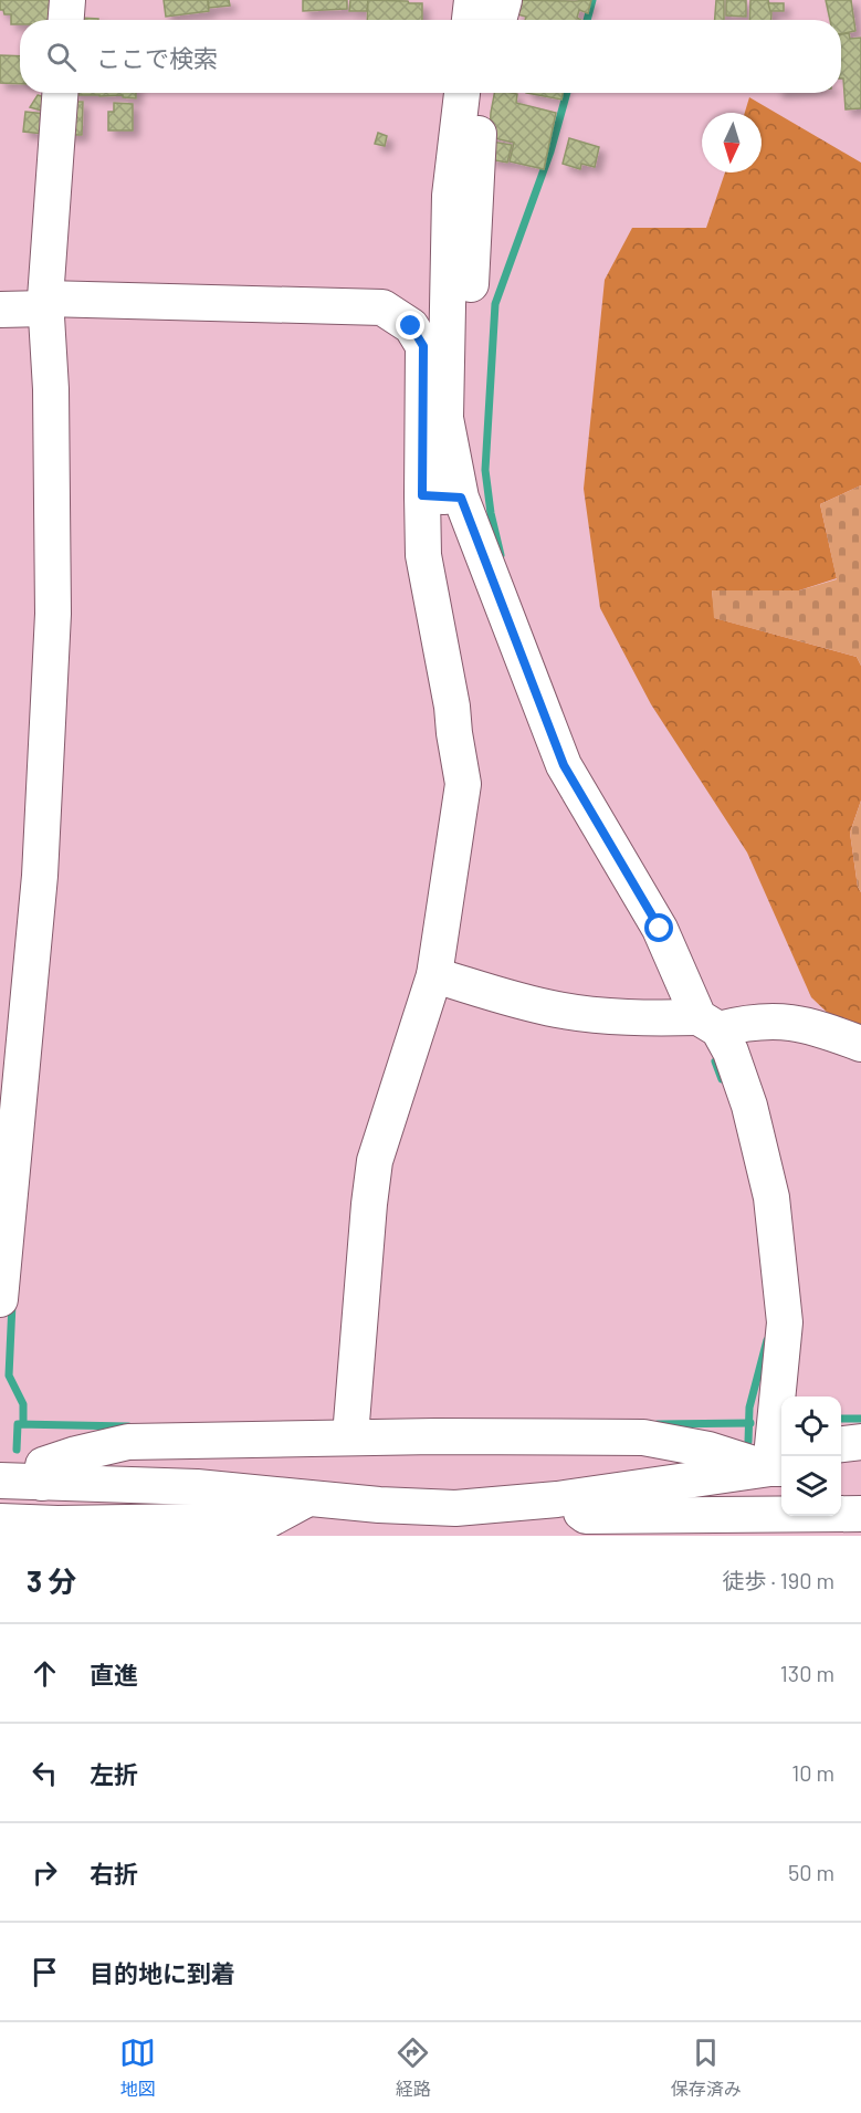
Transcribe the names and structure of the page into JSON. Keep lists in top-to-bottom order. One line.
{"north":"bottom","page":{"search":"ここで検索","heading":["3 分","徒歩 · 190 m"],"list":[["直進","130 m"],["左折","10 m"],["右折","50 m"],"目的地に到着"],"nav":["地図","経路","保存済み"]}}
